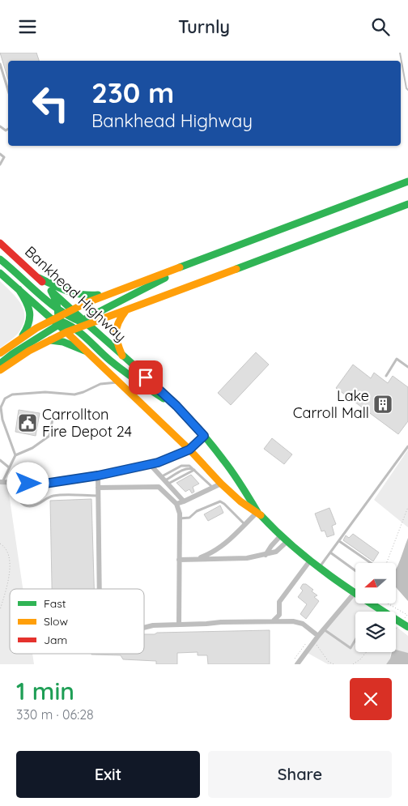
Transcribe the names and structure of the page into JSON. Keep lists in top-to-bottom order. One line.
{"streets":{"main road":["Bankhead Highway"]},"places":{"building":["Lake Carroll Mall"],"public building":["Carrollton Fire Depot 24"]},"legend":["Fast","Slow","Jam"],"north":"left","page":{"header":"Turnly","turn":["230 m","Bankhead Highway"],"heading":["1 min","330 m · 06:28"],"buttons":["Exit","Share"]}}
